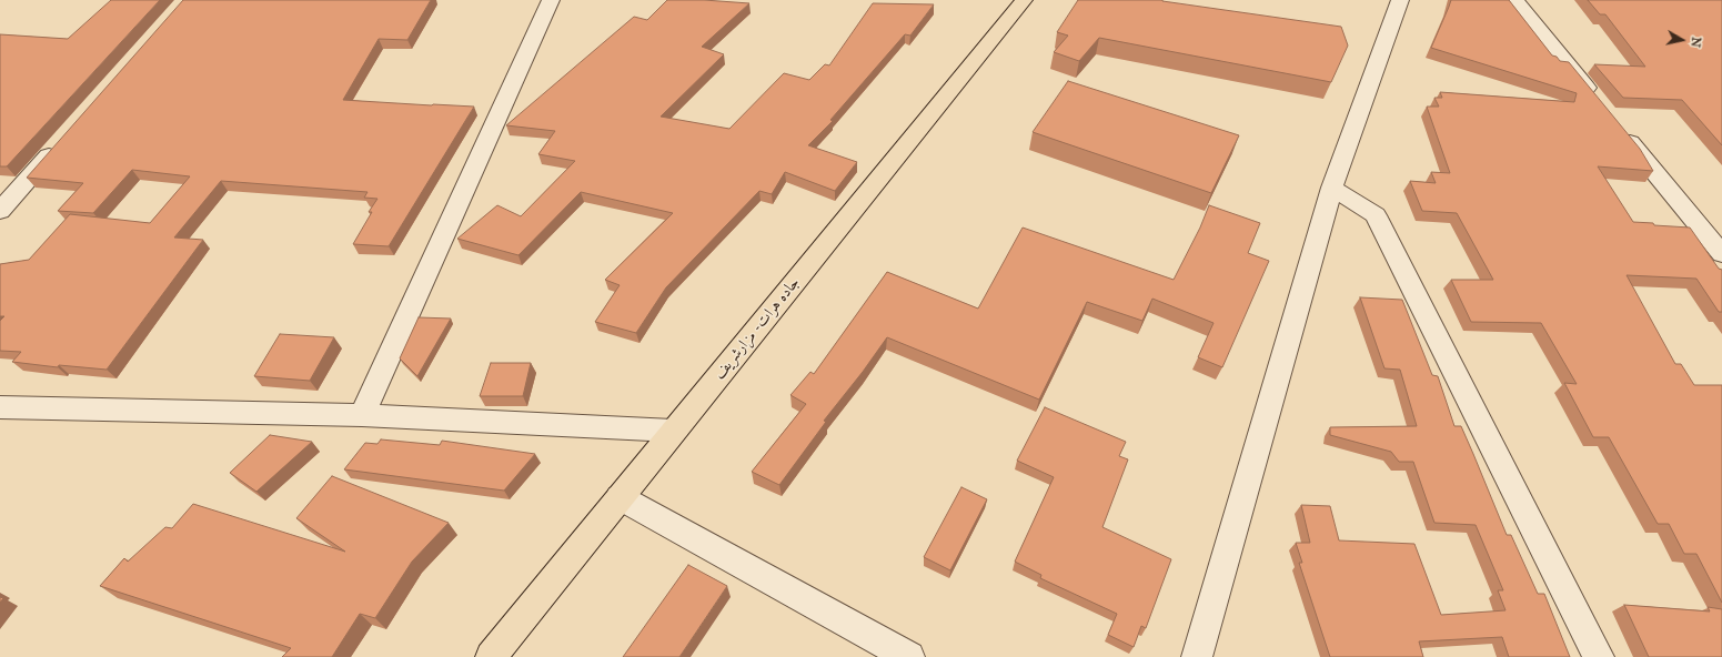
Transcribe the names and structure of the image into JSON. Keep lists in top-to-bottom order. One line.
{"streets":{"highway":["جاده هرات- مزارشریف"]},"north":"right"}
